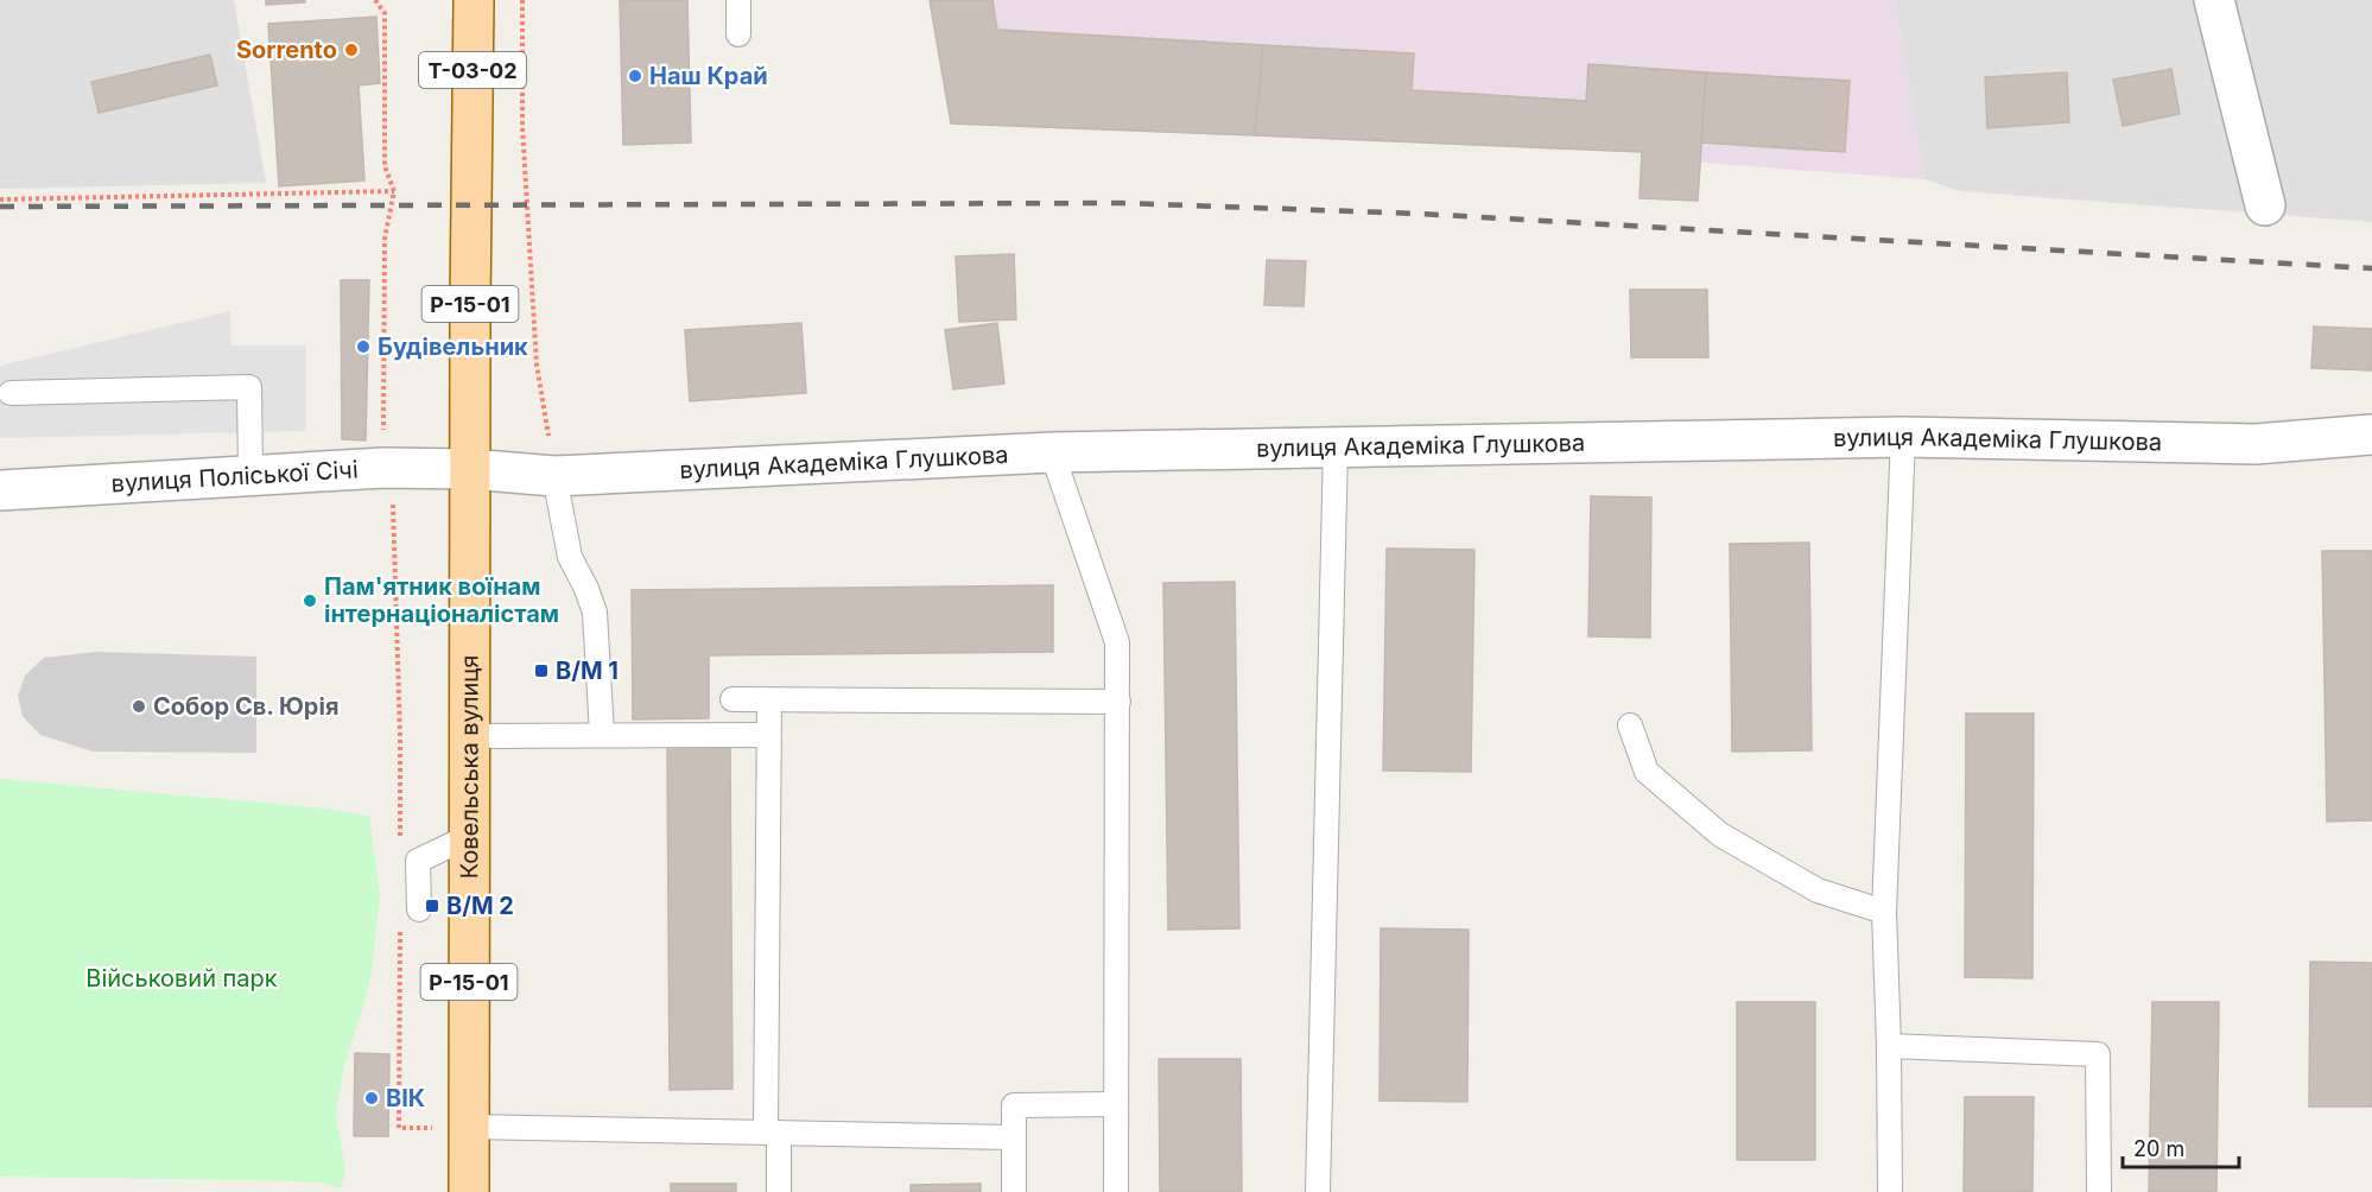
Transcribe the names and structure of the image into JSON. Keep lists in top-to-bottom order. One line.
{"streets":{"main road":["Т-03-02","Р-15-01","Ковельська вулиця"],"street":["вулиця Академіка Глушкова","вулиця Поліської Січі"]},"crossings":[["вулиця Академіка Глушкова","вулиця Поліської Січі"],["вулиця Академіка Глушкова","Ковельська вулиця"],["вулиця Поліської Січі","Ковельська вулиця"]],"parks":["Військовий парк"],"places":{"other":["Sorrento","Наш Край","Будівельник","Пам'ятник воїнам інтернаціоналістам","Собор Св. Юрія","ВІК"],"transit":["В/М 1","В/М 2"]},"scale_bar":"20 m"}
